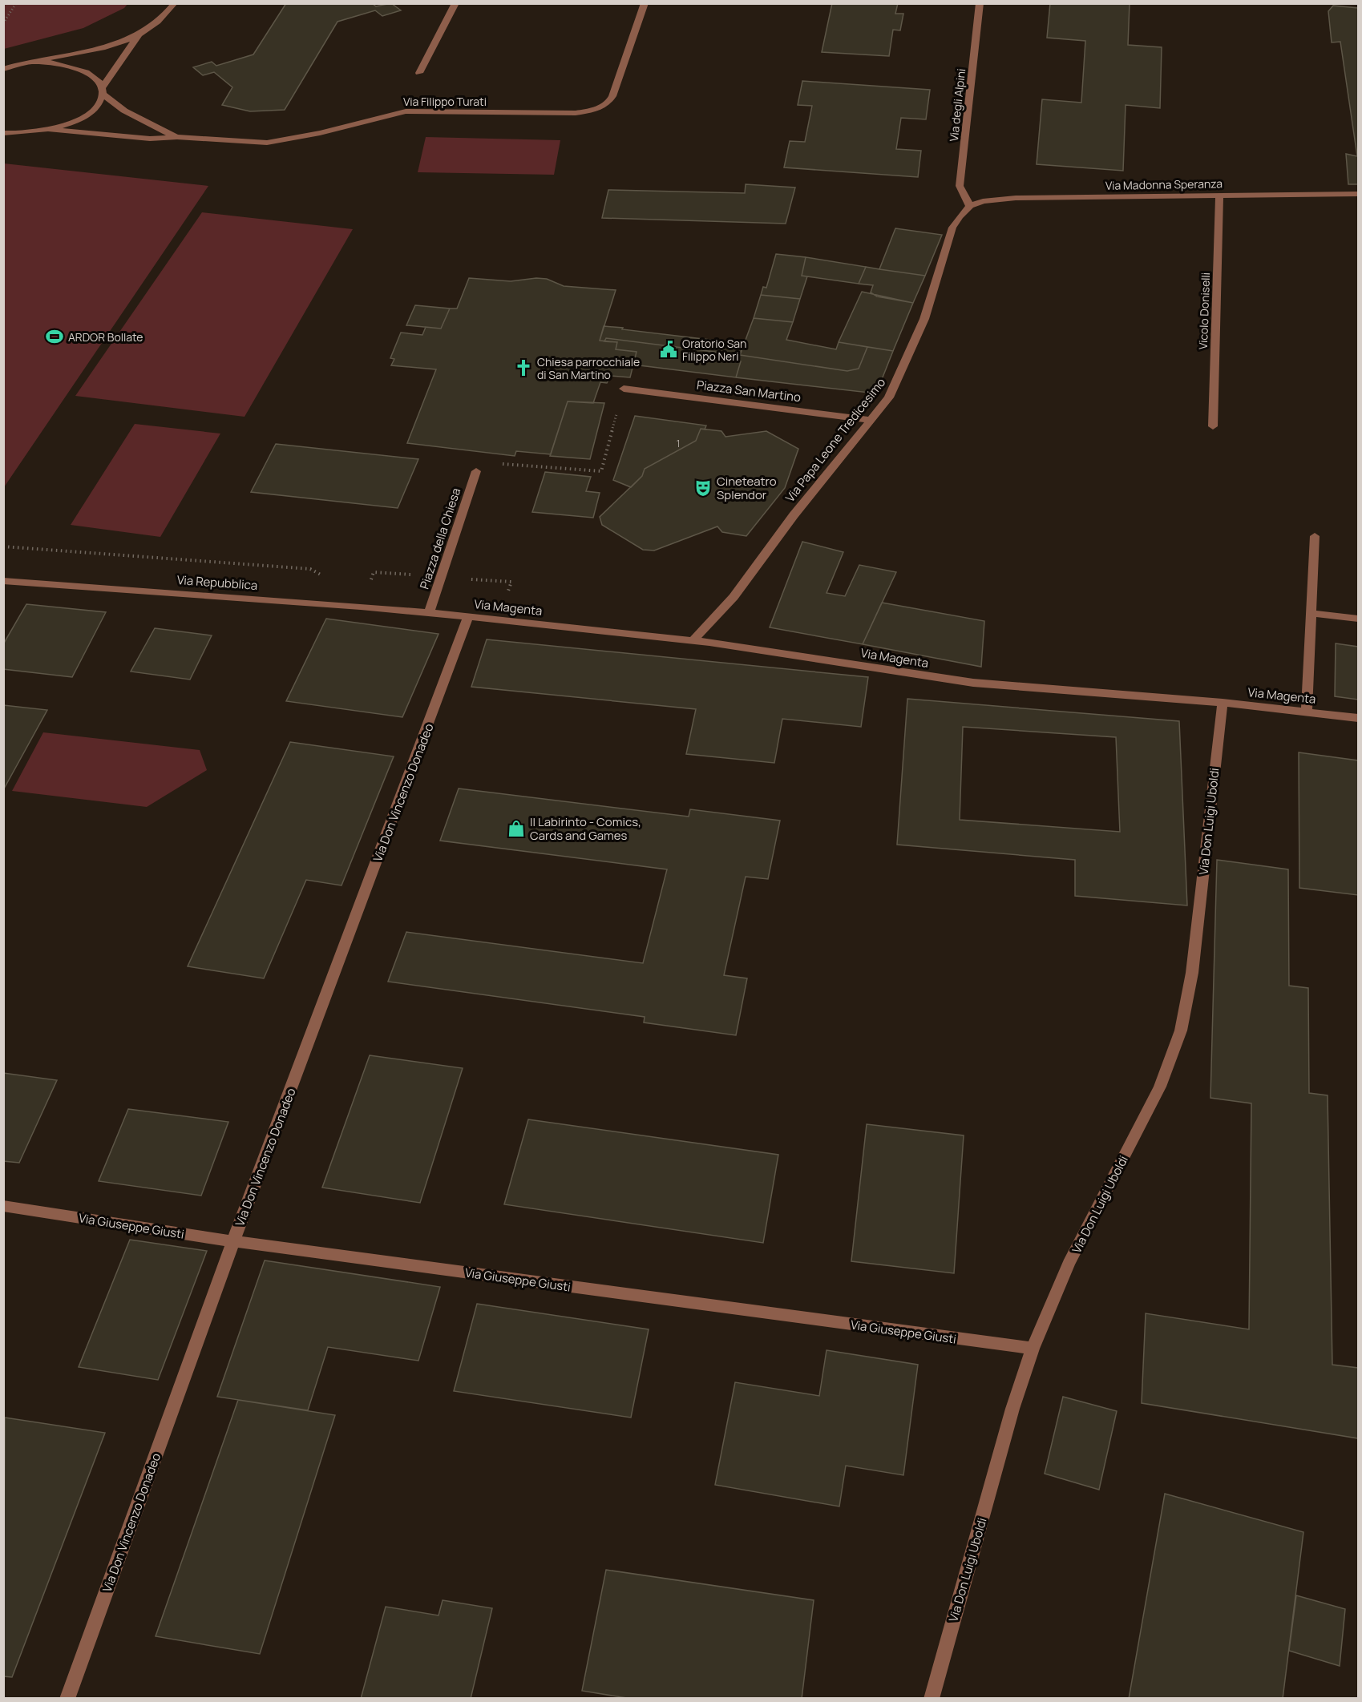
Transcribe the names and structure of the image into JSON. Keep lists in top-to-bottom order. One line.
{"streets":{"street":["Via Filippo Turati","Via degli Alpini","Via Madonna Speranza","Vicolo Doniselli","Piazza San Martino","Via Papa Leone Tredicesimo","Piazza della Chiesa","Via Repubblica","Via Magenta","Via Don Vincenzo Donadeo","Via Don Luigi Uboldi","Via Giuseppe Giusti"]},"crossings":[["Via degli Alpini","Via Madonna Speranza"],["Via degli Alpini","Via Papa Leone Tredicesimo"],["Via Madonna Speranza","Vicolo Doniselli"],["Via Madonna Speranza","Via Papa Leone Tredicesimo"],["Piazza San Martino","Via Papa Leone Tredicesimo"],["Via Papa Leone Tredicesimo","Via Magenta"],["Piazza della Chiesa","Via Repubblica"],["Piazza della Chiesa","Via Magenta"],["Via Repubblica","Via Magenta"],["Via Magenta","Via Don Vincenzo Donadeo"],["Via Magenta","Via Don Luigi Uboldi"],["Via Don Vincenzo Donadeo","Via Giuseppe Giusti"],["Via Don Luigi Uboldi","Via Giuseppe Giusti"]],"places":{"sports":["ARDOR Bollate"],"public building":["Oratorio San Filippo Neri"],"church":["Chiesa parrocchiale di San Martino"],"theatre":["Cineteatro Splendor"],"shop":["Il Labirinto - Comics, Cards and Games"]},"house_numbers":["1"]}
